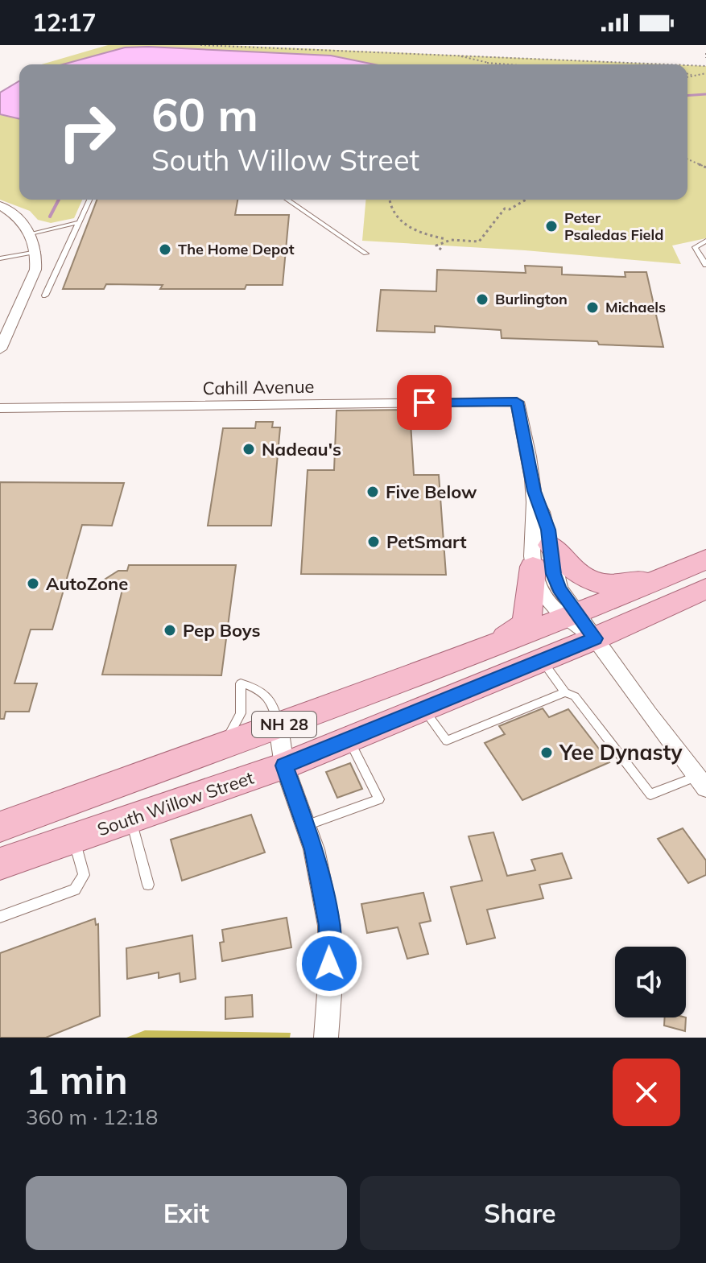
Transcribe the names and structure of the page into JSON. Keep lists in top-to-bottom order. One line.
{"streets":{"main road":["NH 28","South Willow Street"],"street":["Cahill Avenue"]},"places":["Peter Psaledas Field","The Home Depot","Burlington","Michaels","Nadeau's","Five Below","PetSmart","AutoZone","Pep Boys","Yee Dynasty"],"page":{"status":"12:17","turn":["60 m","South Willow Street"],"heading":["1 min","360 m · 12:18"],"buttons":["Exit","Share"]}}
